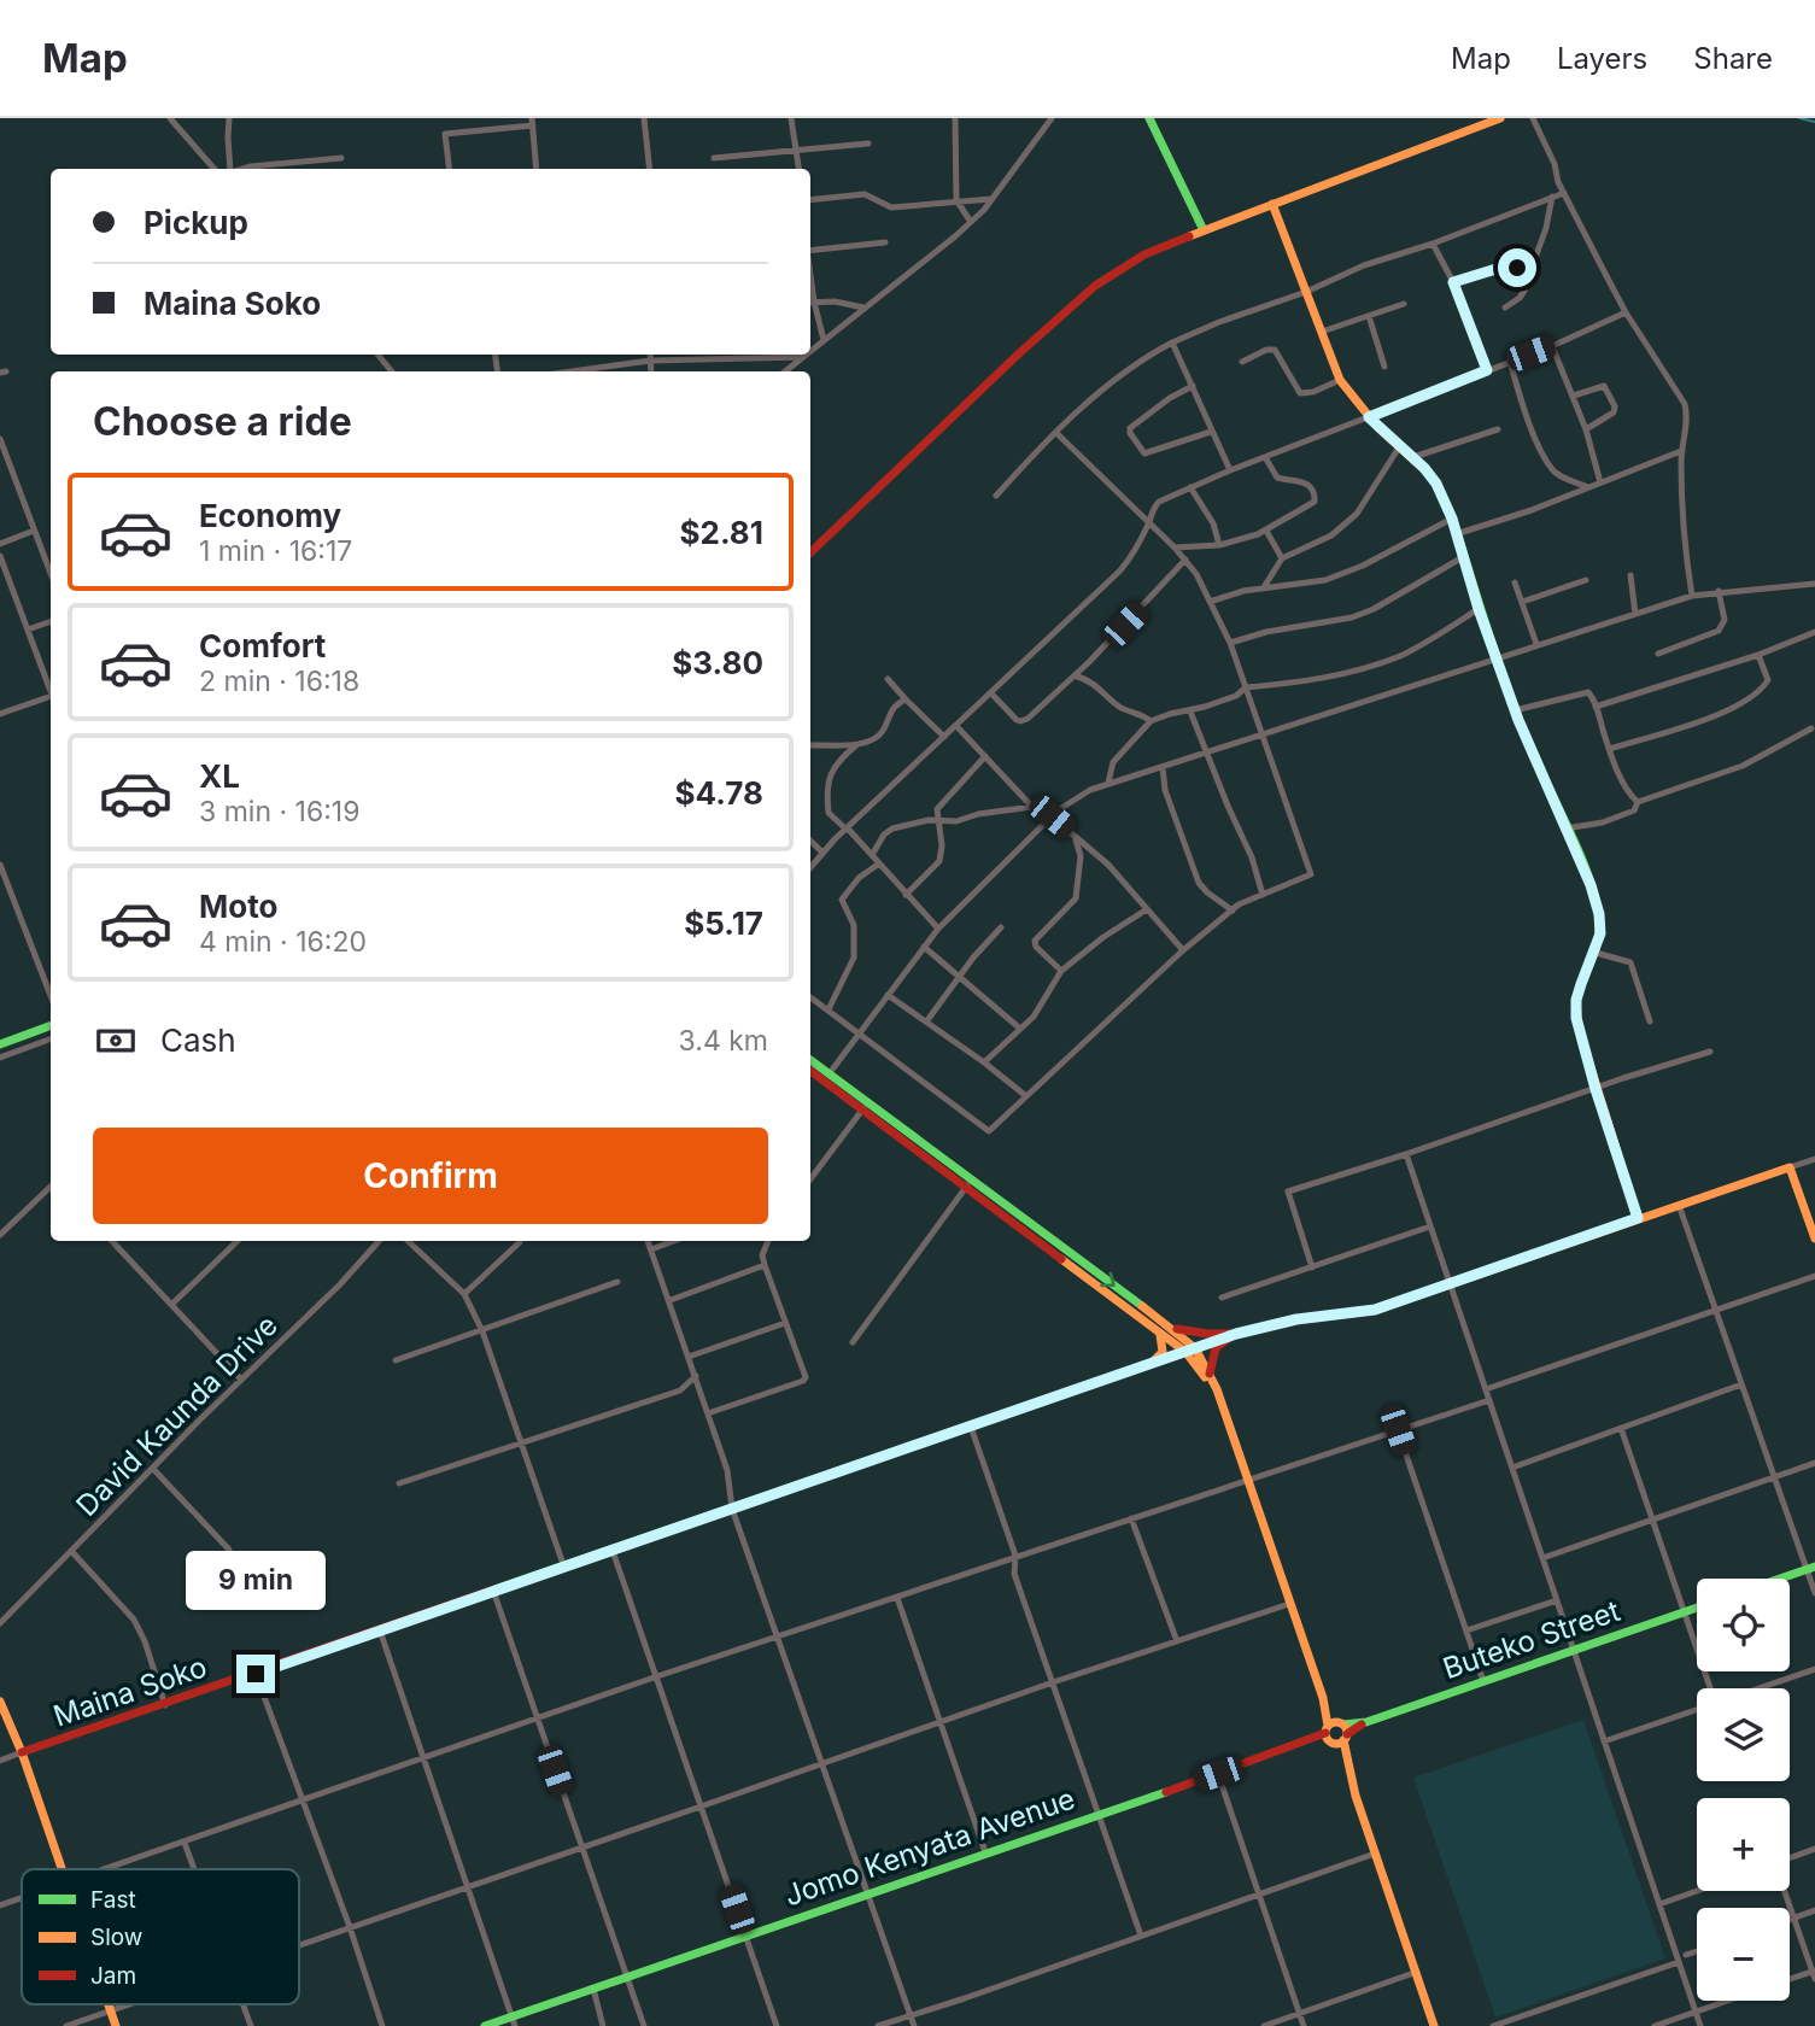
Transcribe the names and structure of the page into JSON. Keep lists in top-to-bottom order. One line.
{"streets":{"street":["David Kaunda Drive","Buteko Street","Maina Soko","Jomo Kenyata Avenue"]},"crossings":[["Buteko Street","Jomo Kenyata Avenue"]],"legend":["Fast","Slow","Jam"],"page":{"header":"Map","nav":["Map","Layers","Share"],"banner":["Pickup","Maina Soko"],"heading":"Choose a ride","list":[{"name":"Economy","note":"1 min · 16:17","value":"$2.81"},{"name":"Comfort","note":"2 min · 16:18","value":"$3.80"},{"name":"XL","note":"3 min · 16:19","value":"$4.78"},{"name":"Moto","note":"4 min · 16:20","value":"$5.17"}],"pay":["Cash","3.4 km"],"buttons":"Confirm","bubble":"9 min","map_buttons":["+","−"]}}
